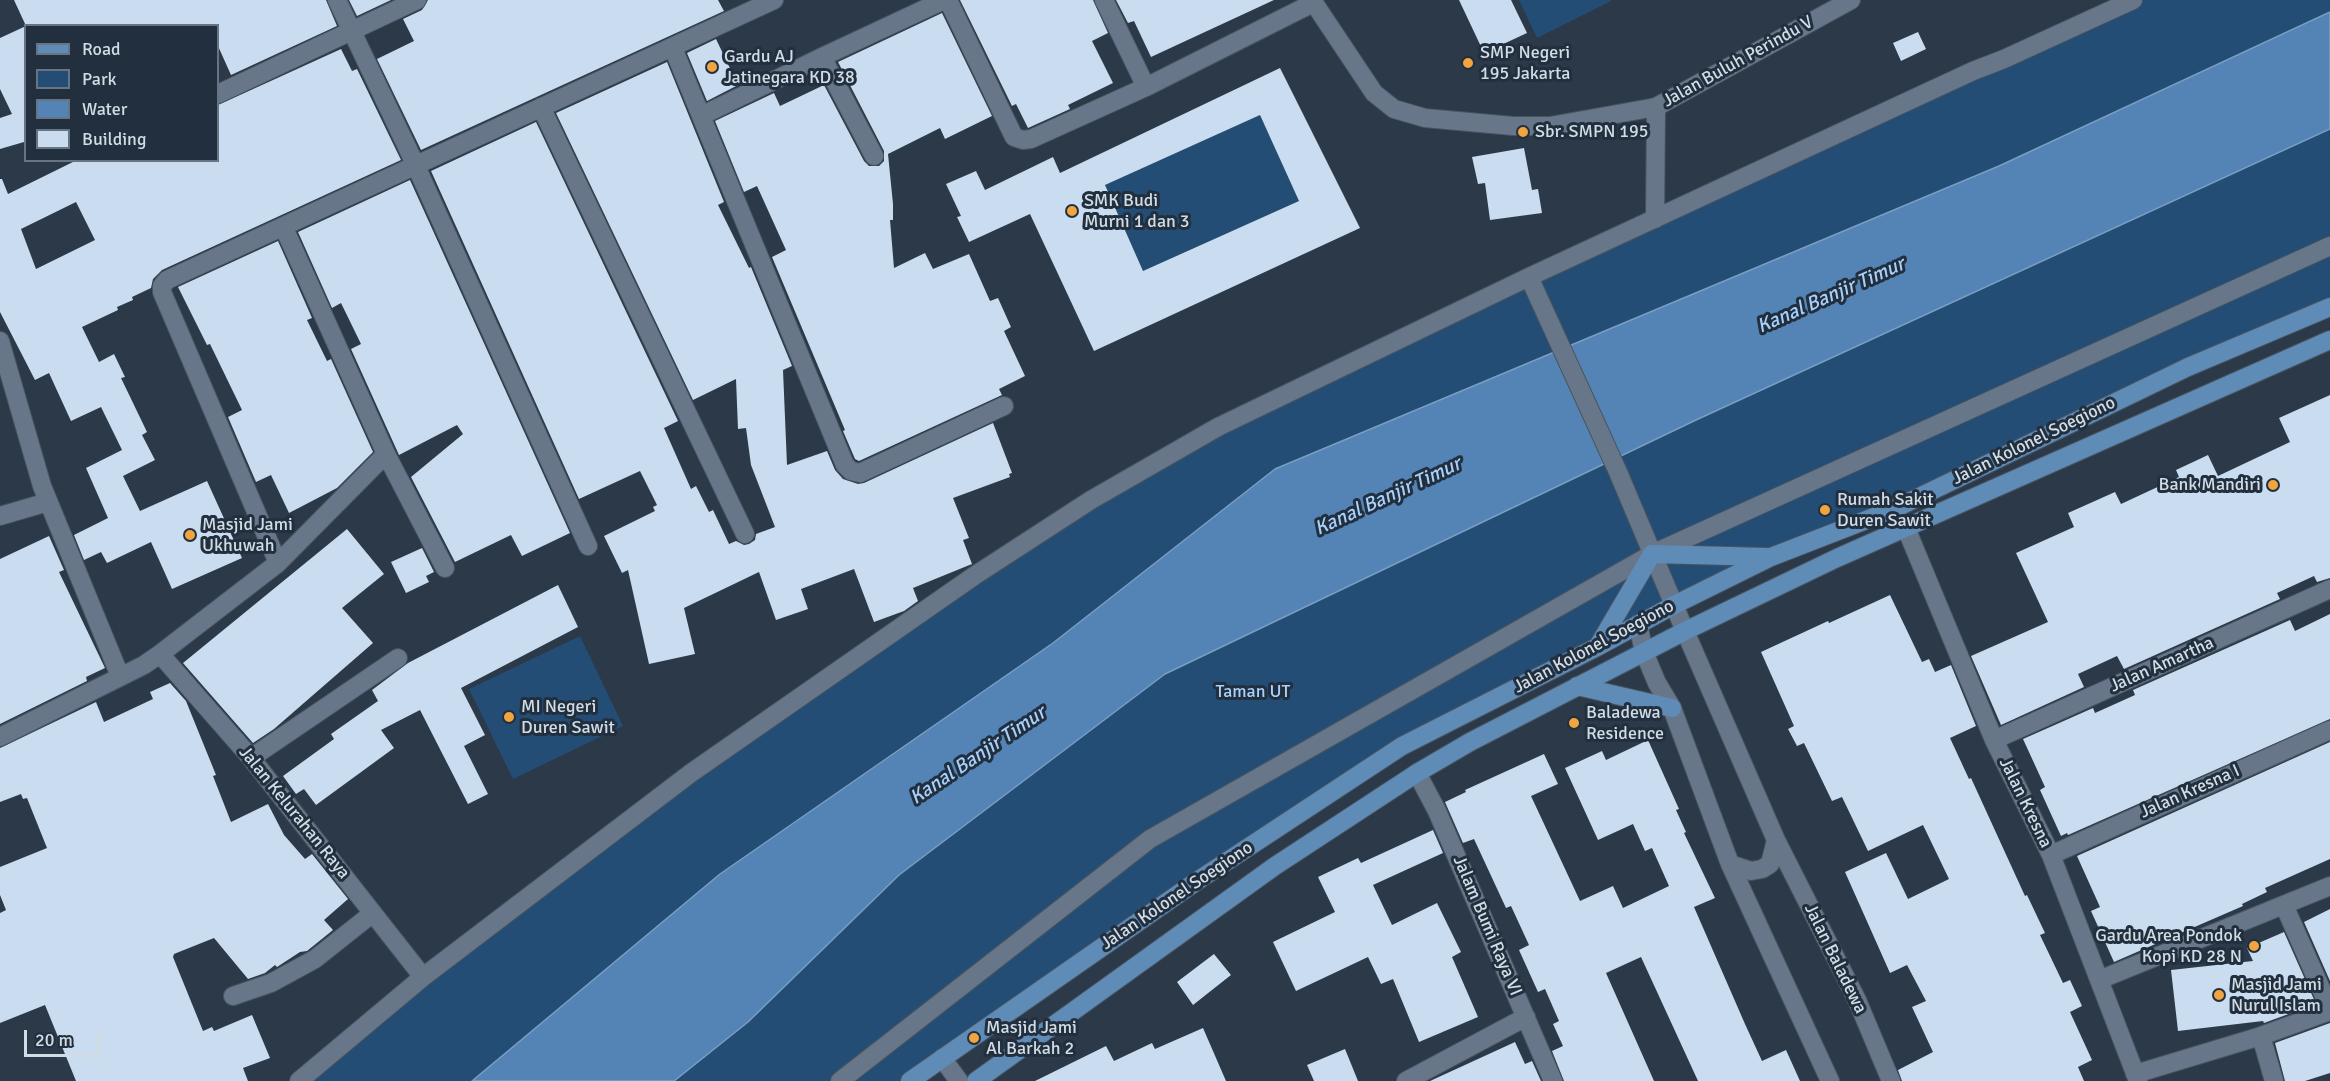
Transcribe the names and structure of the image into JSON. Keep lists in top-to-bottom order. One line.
{"streets":{"main road":["Jalan Kolonel Soegiono"],"street":["Jalan Buluh Perindu V","Jalan Amartha","Jalan Kresna I","Jalan Kresna","Jalan Kelurahan Raya","Jalam Bumi Raya VI","Jalan Baladewa"]},"crossings":[["Jalan Kolonel Soegiono","Jalan Kresna"],["Jalan Kolonel Soegiono","Jalam Bumi Raya VI"],["Jalan Kolonel Soegiono","Jalan Baladewa"],["Jalan Amartha","Jalan Kresna"],["Jalan Kresna I","Jalan Kresna"]],"water":["Kanal Banjir Timur"],"parks":["Taman UT"],"places":["SMP Negeri 195 Jakarta","Gardu AJ Jatinegara KD 38","Sbr. SMPN 195","SMK Budi Murni 1 dan 3","Bank Mandiri","Rumah Sakit Duren Sawit","Masjid Jami Ukhuwah","MI Negeri Duren Sawit","Baladewa Residence","Gardu Area Pondok Kopi KD 28 N","Masjid Jami Nurul Islam","Masjid Jami Al Barkah 2"],"legend":["Road","Park","Water","Building"],"scale_bar":"20 m"}
